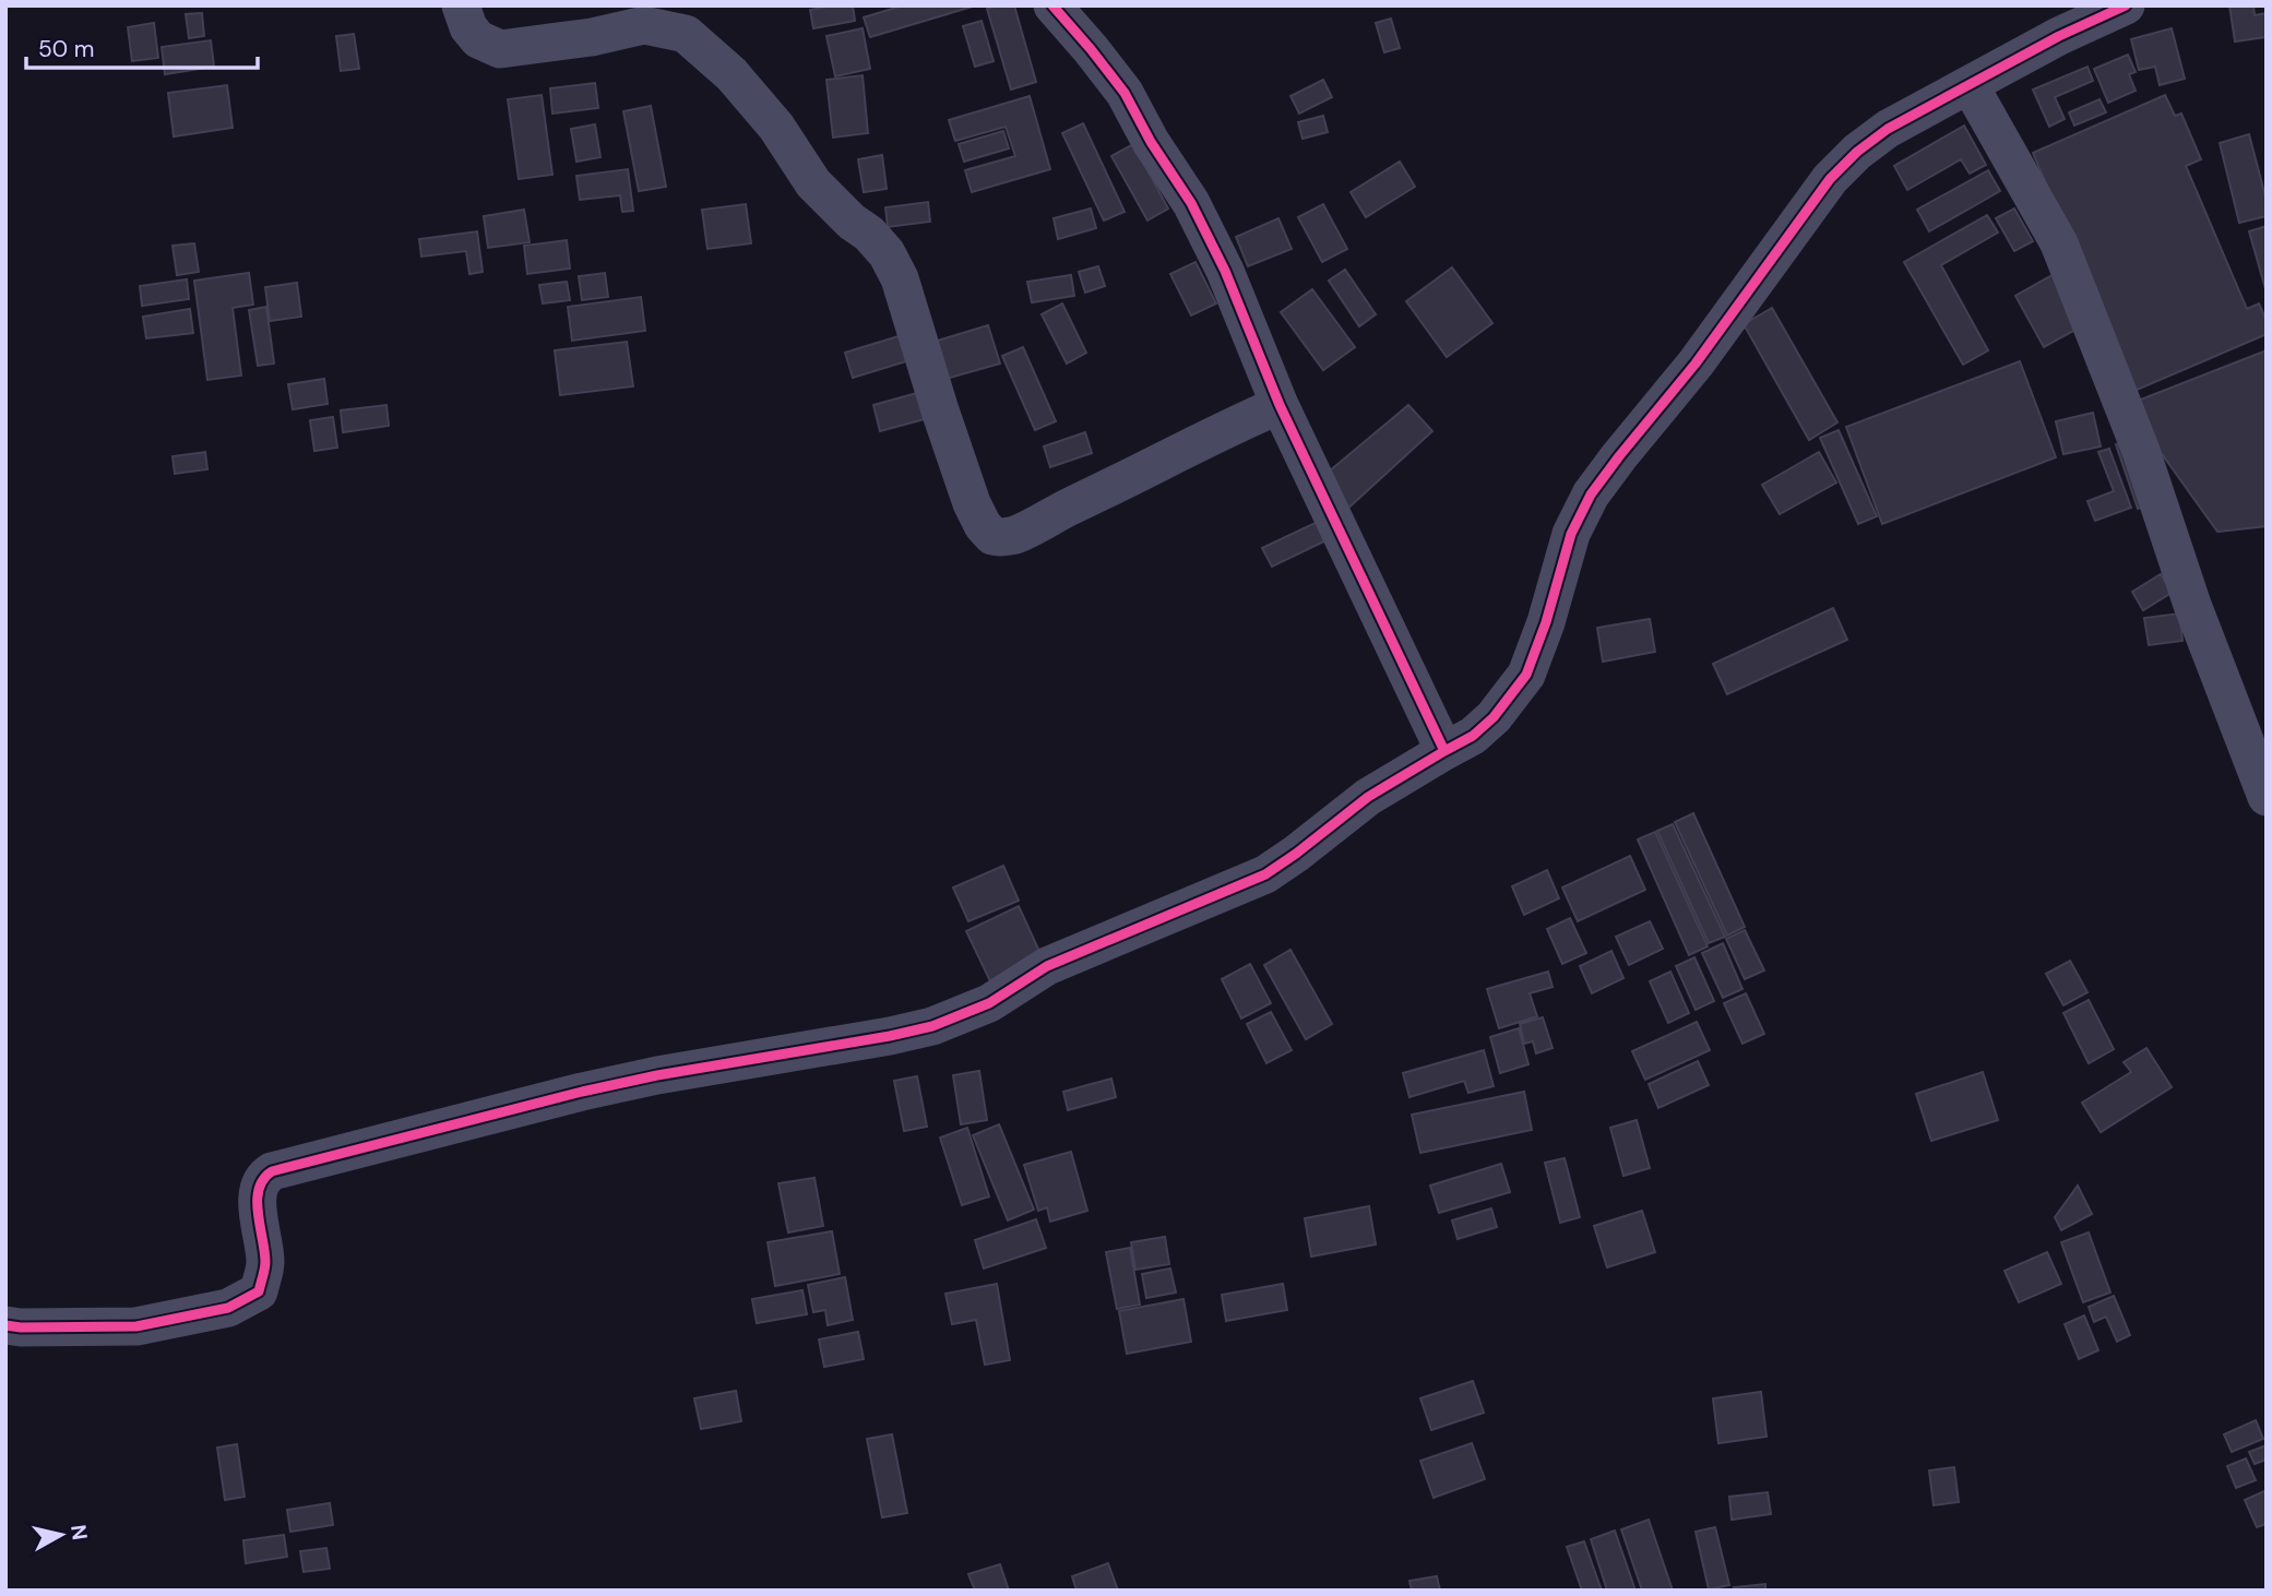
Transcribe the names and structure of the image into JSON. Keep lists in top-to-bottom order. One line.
{"scale_bar":"50 m","north":"right"}
